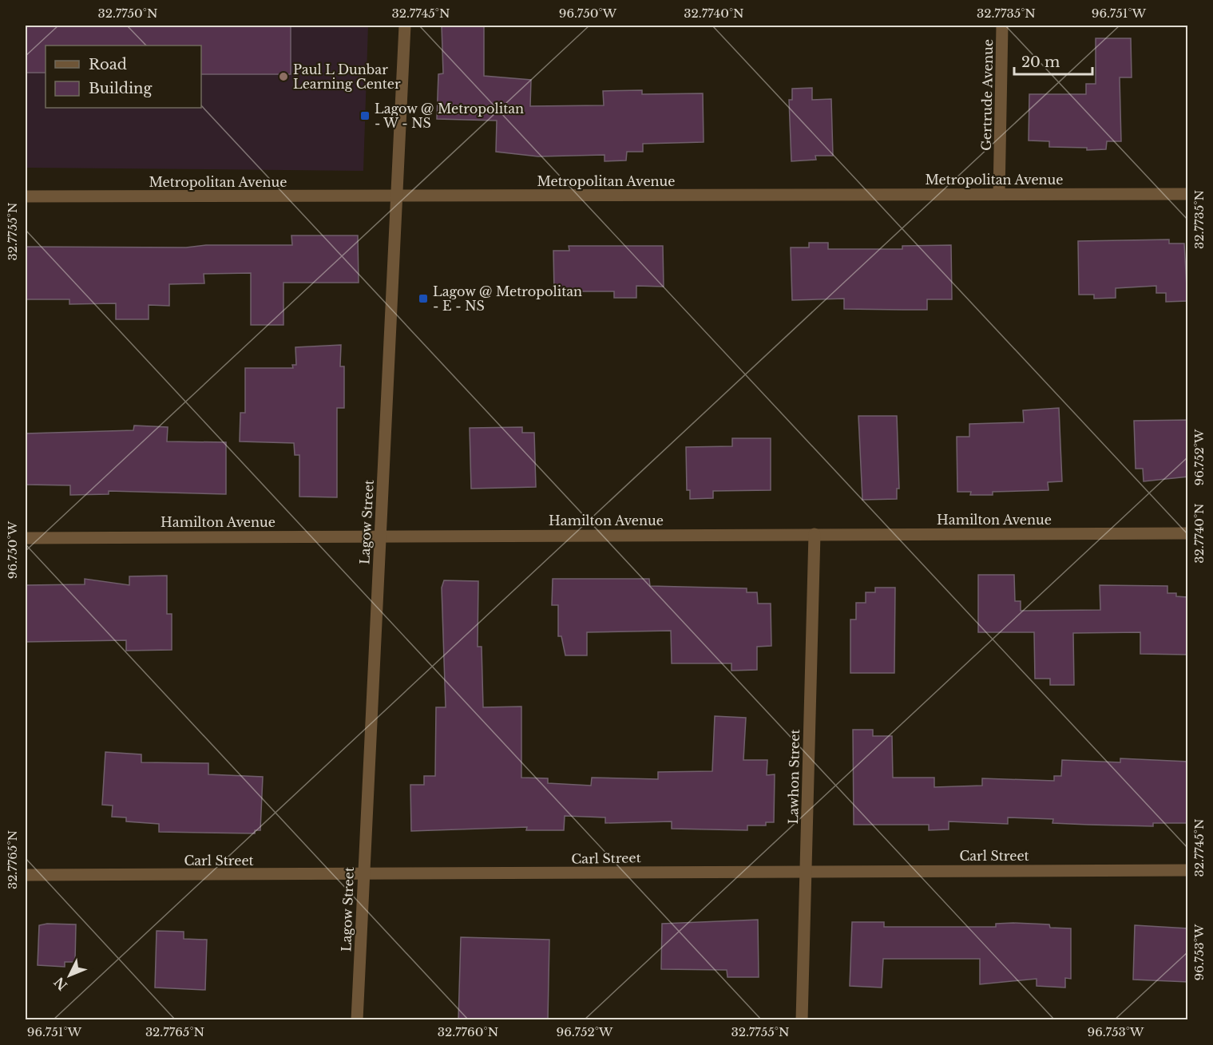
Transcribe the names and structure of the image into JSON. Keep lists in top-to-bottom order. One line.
{"streets":{"street":["Gertrude Avenue","Metropolitan Avenue","Hamilton Avenue","Lagow Street","Lawhon Street","Carl Street"]},"crossings":[["Gertrude Avenue","Metropolitan Avenue"],["Metropolitan Avenue","Lagow Street"],["Hamilton Avenue","Lagow Street"],["Hamilton Avenue","Lawhon Street"],["Lagow Street","Carl Street"],["Lawhon Street","Carl Street"]],"places":{"other":["Paul L Dunbar Learning Center"],"transit":["Lagow @ Metropolitan - W - NS","Lagow @ Metropolitan - E - NS"]},"legend":["Road","Building"],"scale_bar":"20 m","north":"bottom left","coordinates":["32.7750°N","32.7745°N","96.750°W","32.7740°N","32.7735°N","96.751°W","32.7755°N","96.752°W","32.7765°N","96.753°W","32.7760°N"]}
